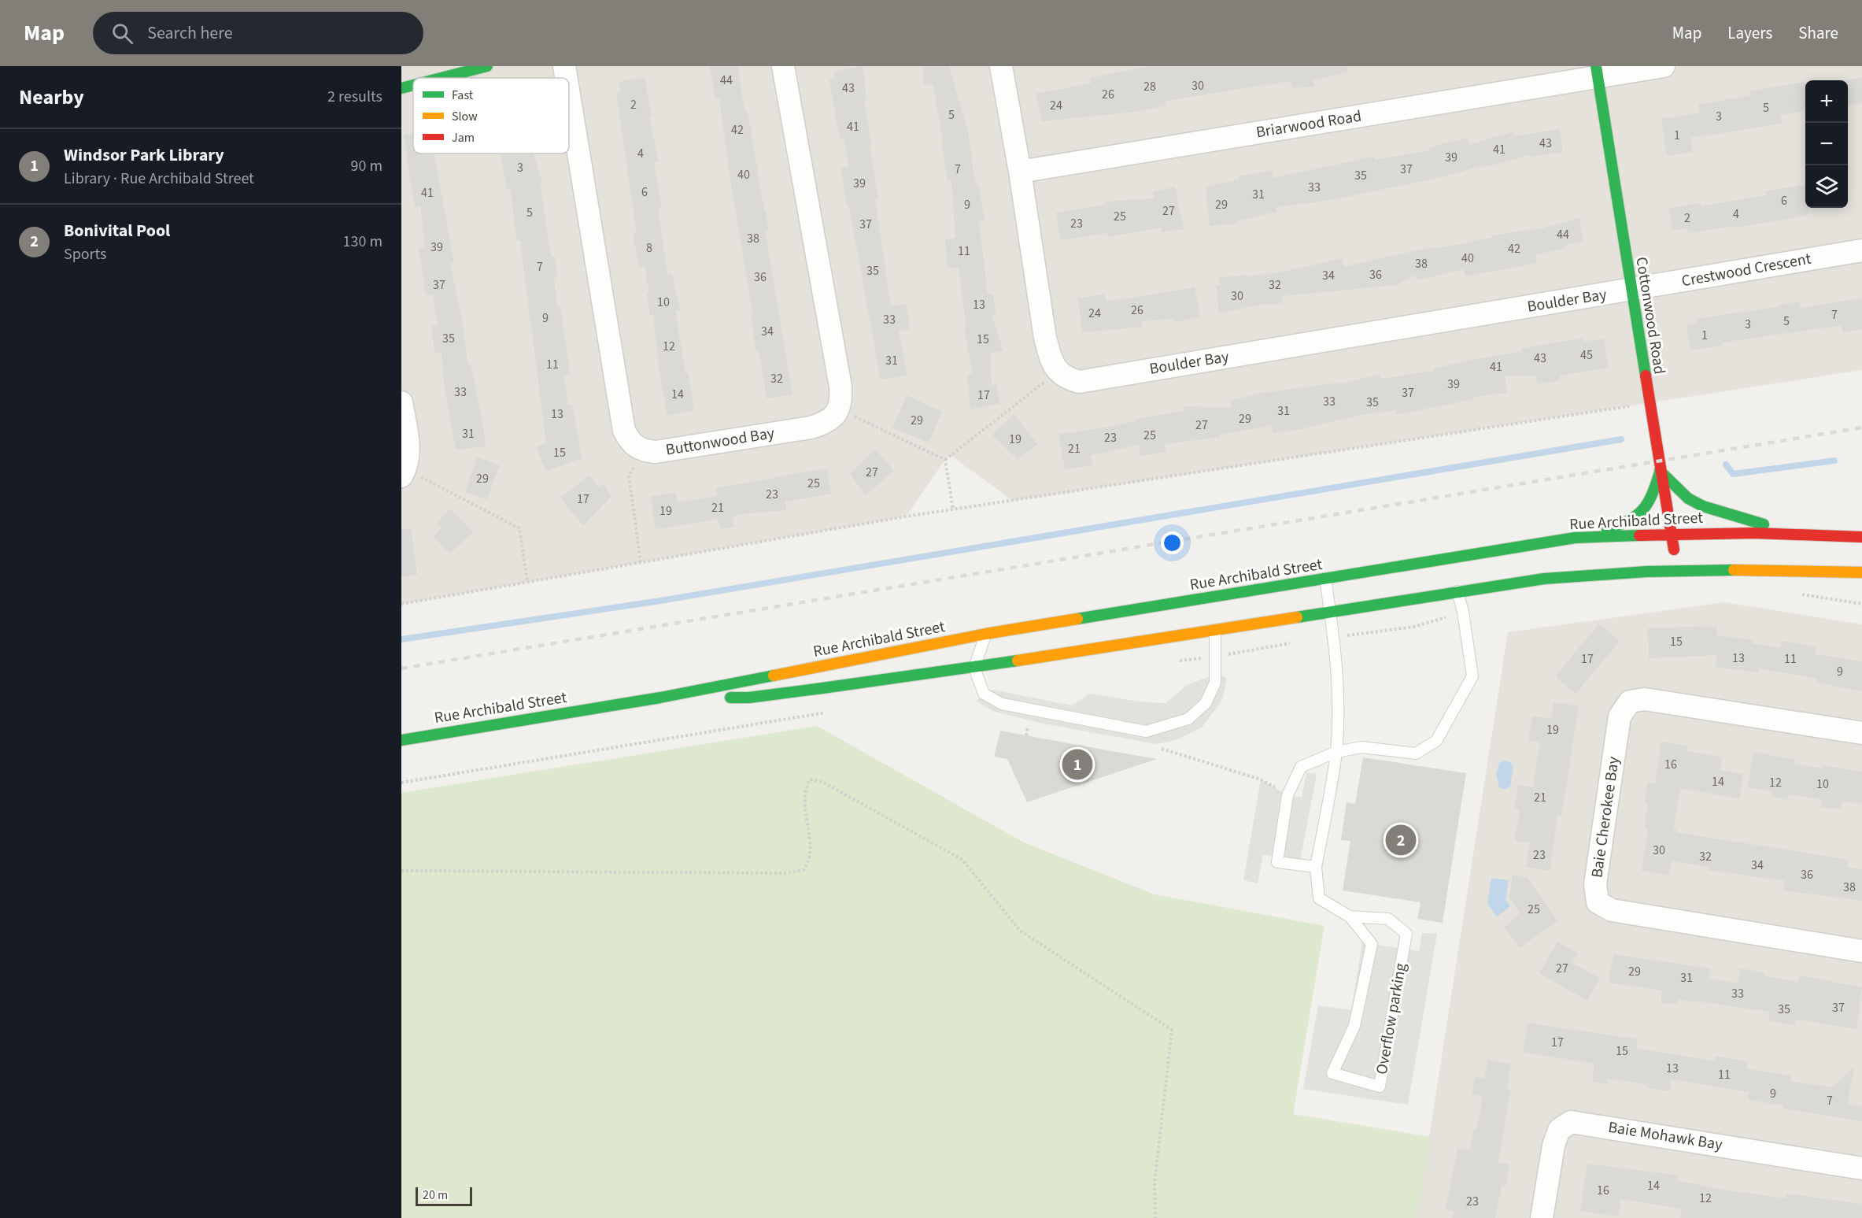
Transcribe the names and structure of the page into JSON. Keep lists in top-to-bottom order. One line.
{"streets":{"main road":["Cottonwood Road","Rue Archibald Street"],"street":["Briarwood Road","Crestwood Crescent","Boulder Bay","Buttonwood Bay","Baie Cherokee Bay","Baie Mohawk Bay"],"lane":["Overflow parking"]},"crossings":[["Briarwood Road","Cottonwood Road"],["Crestwood Crescent","Boulder Bay"],["Crestwood Crescent","Cottonwood Road"],["Boulder Bay","Cottonwood Road"],["Cottonwood Road","Rue Archibald Street"]],"house_numbers":["44","30","28","43","26","2","24","5","5","3","41","42","1","43","41","4","39","3","7","37","40","35","39","33","6","41","31","6","9","29","27","5","4","25","2","23","37","44","38","39","8","42","11","40","38","7","35","36","34","36","37","32","30","10","13","26","24","7","9","33","5","3","34","1","35","15","12","45","43","31","11","41","32","39","33","37","14","17","33","35","31","13","29","29","27","31","25","23","19","21","15","27","29","25","23","17","21","19","15","13","17","11","9","19","16","14","12","10","21","30","23","32","34","36","38","25","27","29","31","33","37","35","17","15","13","11","9","7","14","16","12","23"],"legend":["Fast","Slow","Jam"],"scale_bar":"20 m","page":{"header":"Map","search":"Search here","nav":["Map","Layers","Share"],"heading":["Nearby","2 results"],"map_buttons":["+","−"],"list":[{"mark":"1","name":"Windsor Park Library","note":"Library · Rue Archibald Street","value":"90 m"},{"mark":"2","name":"Bonivital Pool","note":"Sports","value":"130 m"}],"pins":["1","2"],"scale":"20 m"}}
